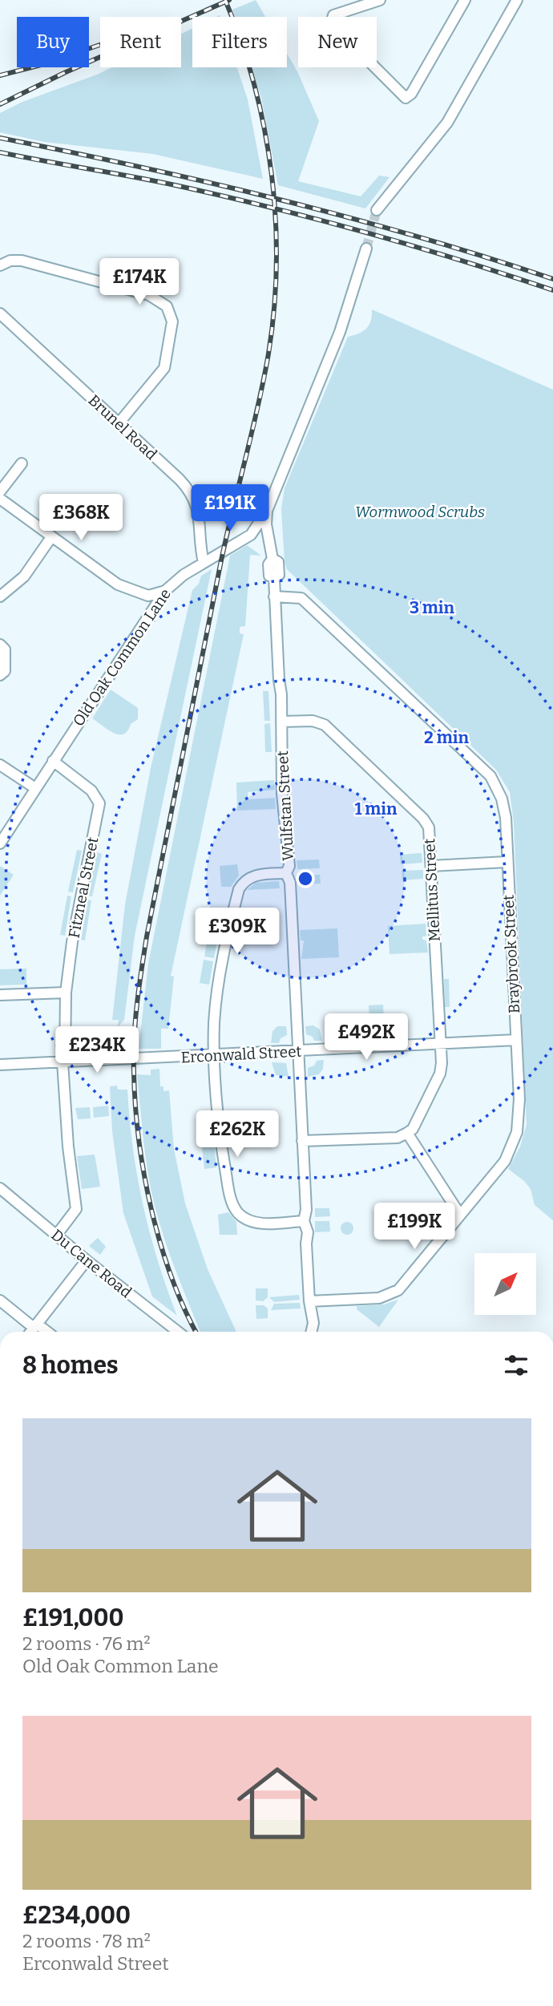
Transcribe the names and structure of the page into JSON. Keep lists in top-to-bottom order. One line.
{"streets":{"street":["Brunel Road","Old Oak Common Lane","Wulfstan Street","Fitzneal Street","Mellitus Street","Braybrook Street","Erconwald Street","Du Cane Road"]},"crossings":[["Brunel Road","Old Oak Common Lane"],["Old Oak Common Lane","Wulfstan Street"],["Old Oak Common Lane","Fitzneal Street"],["Wulfstan Street","Mellitus Street"],["Wulfstan Street","Braybrook Street"],["Wulfstan Street","Erconwald Street"],["Fitzneal Street","Erconwald Street"],["Mellitus Street","Erconwald Street"],["Braybrook Street","Erconwald Street"]],"parks":["Wormwood Scrubs"],"north":"top right","page":{"chip":["Buy","Rent","Filters","New"],"price":["£174K","£191K","£368K","£309K","£492K","£234K","£262K","£199K"],"heading":"8 homes","list":[{"name":"£191,000","note":"2 rooms · 76 m² · Old Oak Common Lane"},{"name":"£234,000","note":"2 rooms · 78 m² · Erconwald Street"}]},"rings":["3 min","2 min","1 min"]}
